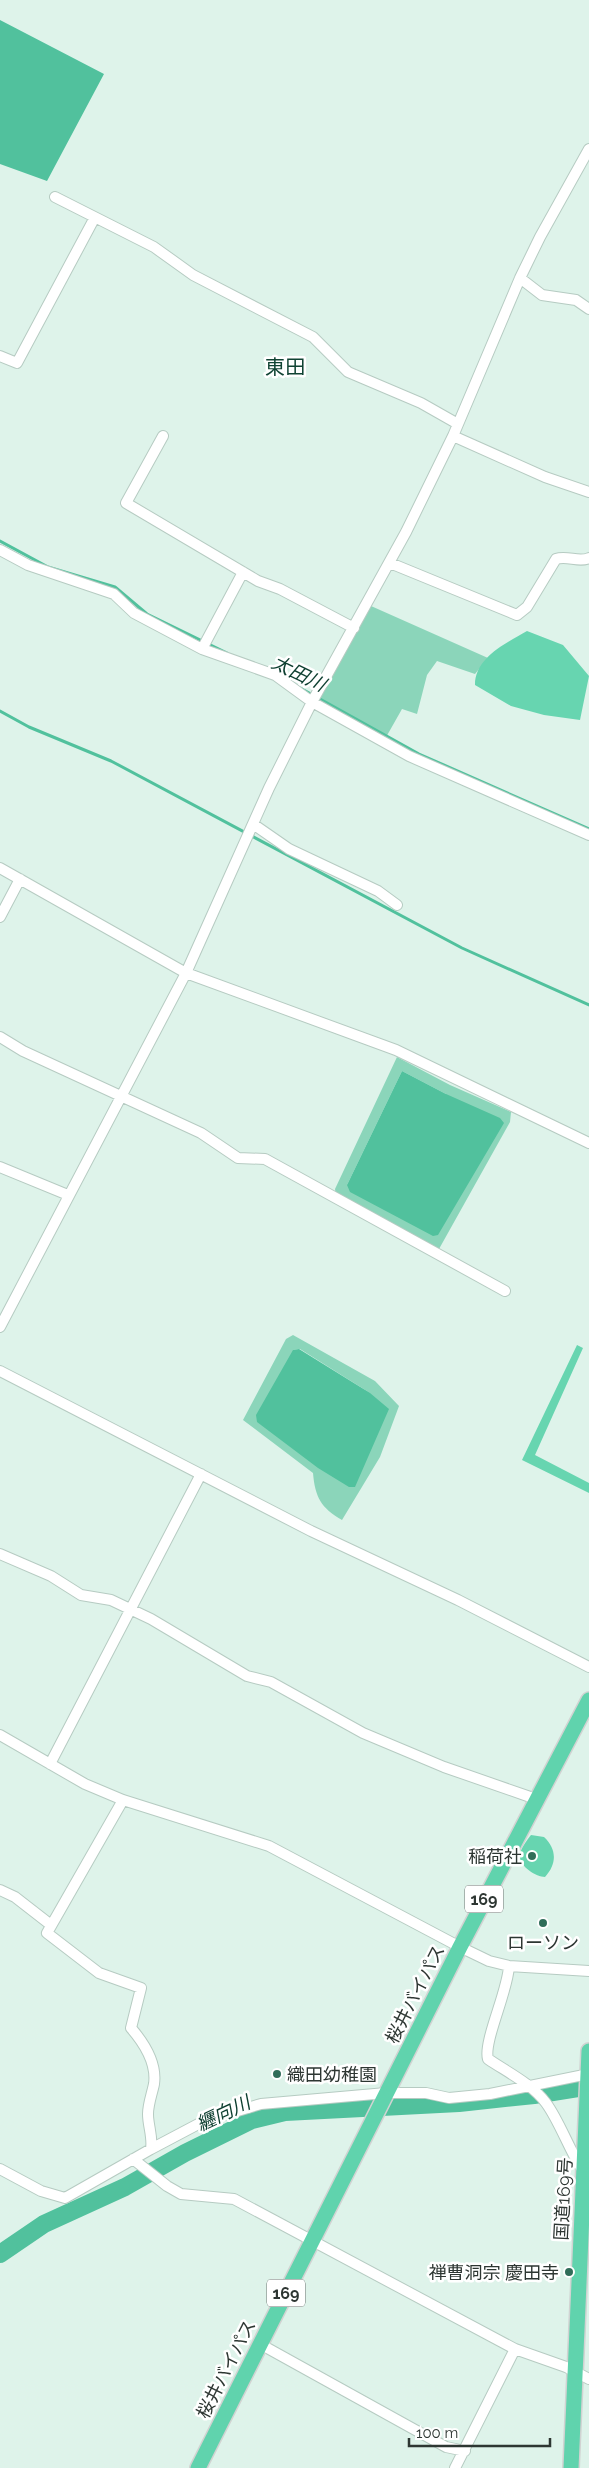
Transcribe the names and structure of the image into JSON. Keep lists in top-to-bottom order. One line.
{"streets":{"highway":["169","桜井バイパス","国道169号"]},"districts":["東田"],"water":["太田川","纒向川"],"places":["稲荷社","ローソン","織田幼稚園","禅曹洞宗 慶田寺"],"scale_bar":"100 m"}
